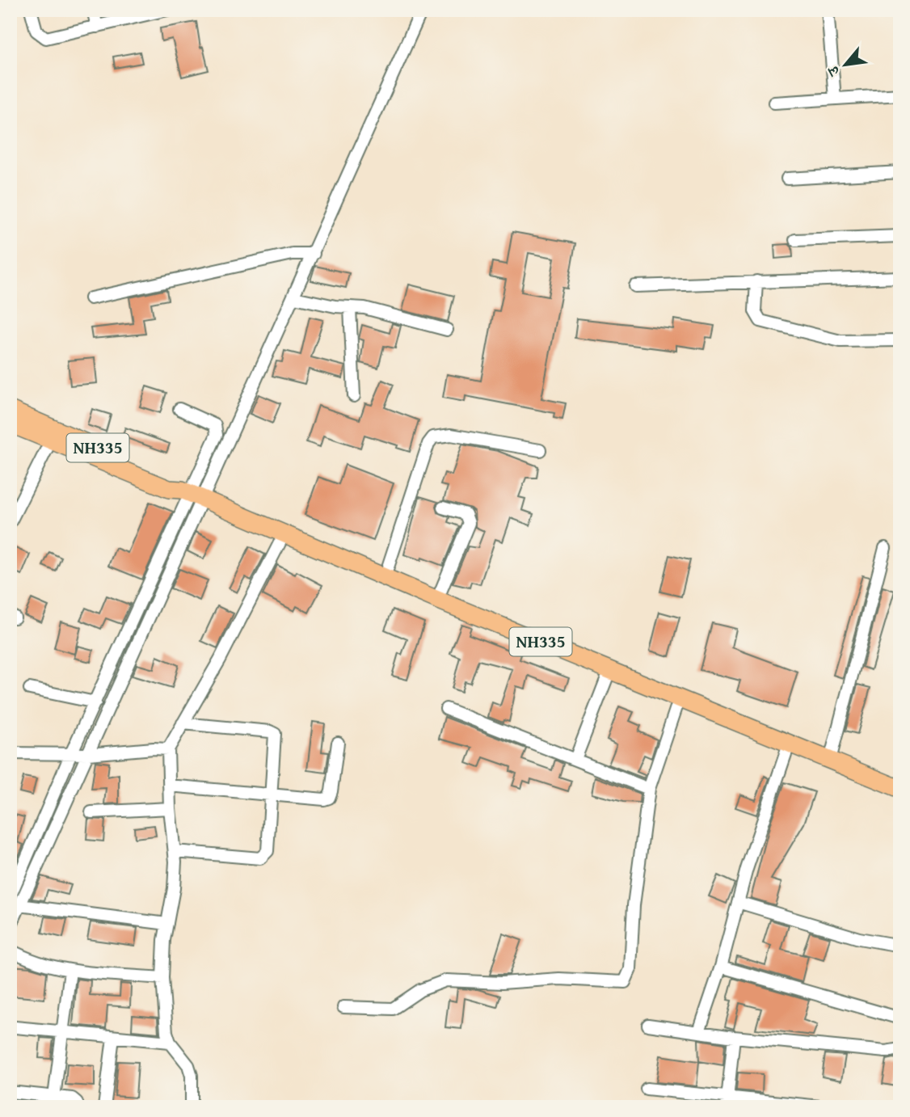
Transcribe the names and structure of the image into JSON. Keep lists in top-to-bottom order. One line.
{"streets":{"highway":["NH335"]},"north":"bottom left"}
